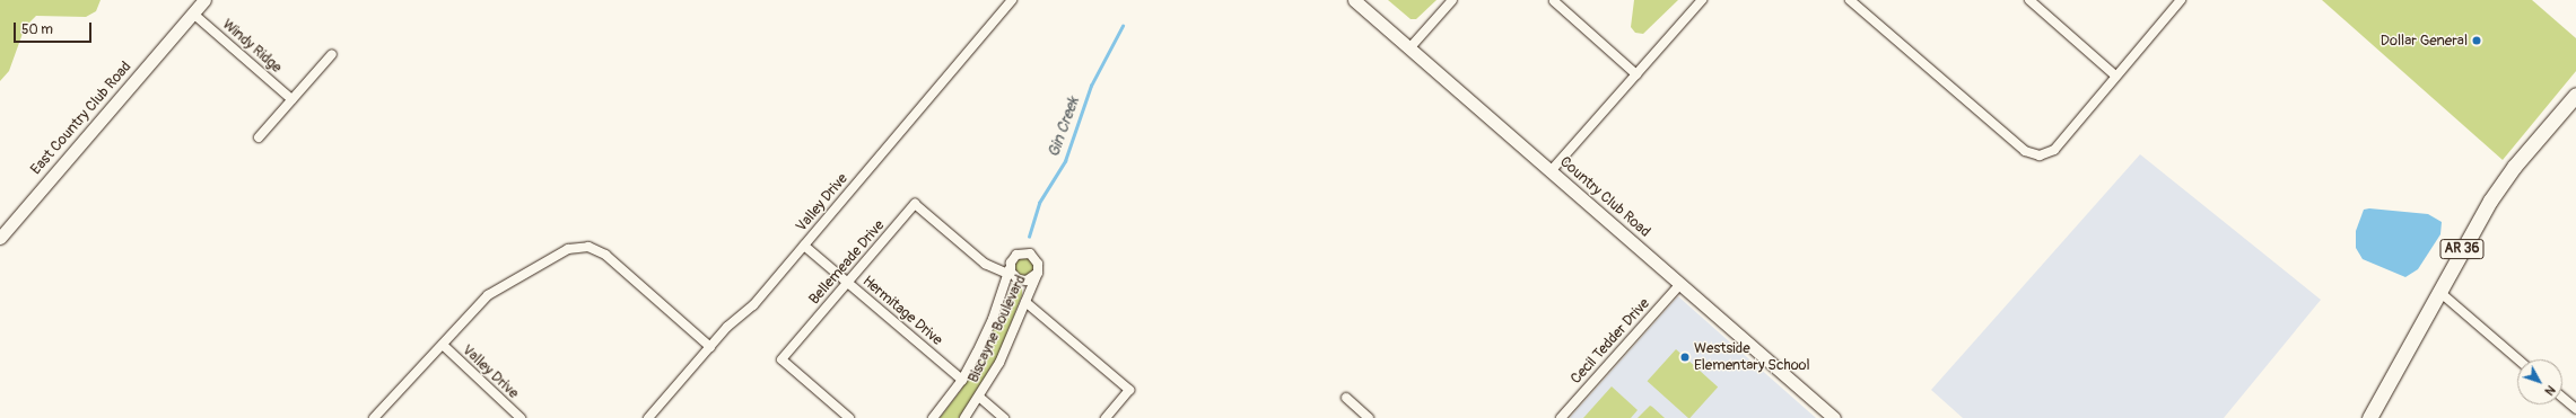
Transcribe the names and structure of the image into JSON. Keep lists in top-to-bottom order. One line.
{"streets":{"main road":["AR 36"],"street":["Windy Ridge","East Country Club Road","Country Club Road","Valley Drive","Bellemeade Drive","Hermitage Drive","Biscayne Boulevard","Cecil Tedder Drive"]},"crossings":[["Windy Ridge","East Country Club Road"],["Country Club Road","Cecil Tedder Drive"],["Valley Drive","Hermitage Drive"],["Bellemeade Drive","Hermitage Drive"],["Bellemeade Drive","Biscayne Boulevard"],["Hermitage Drive","Biscayne Boulevard"]],"water":["Gin Creek"],"places":["Dollar General","Westside Elementary School"],"scale_bar":"50 m","north":"bottom right"}
